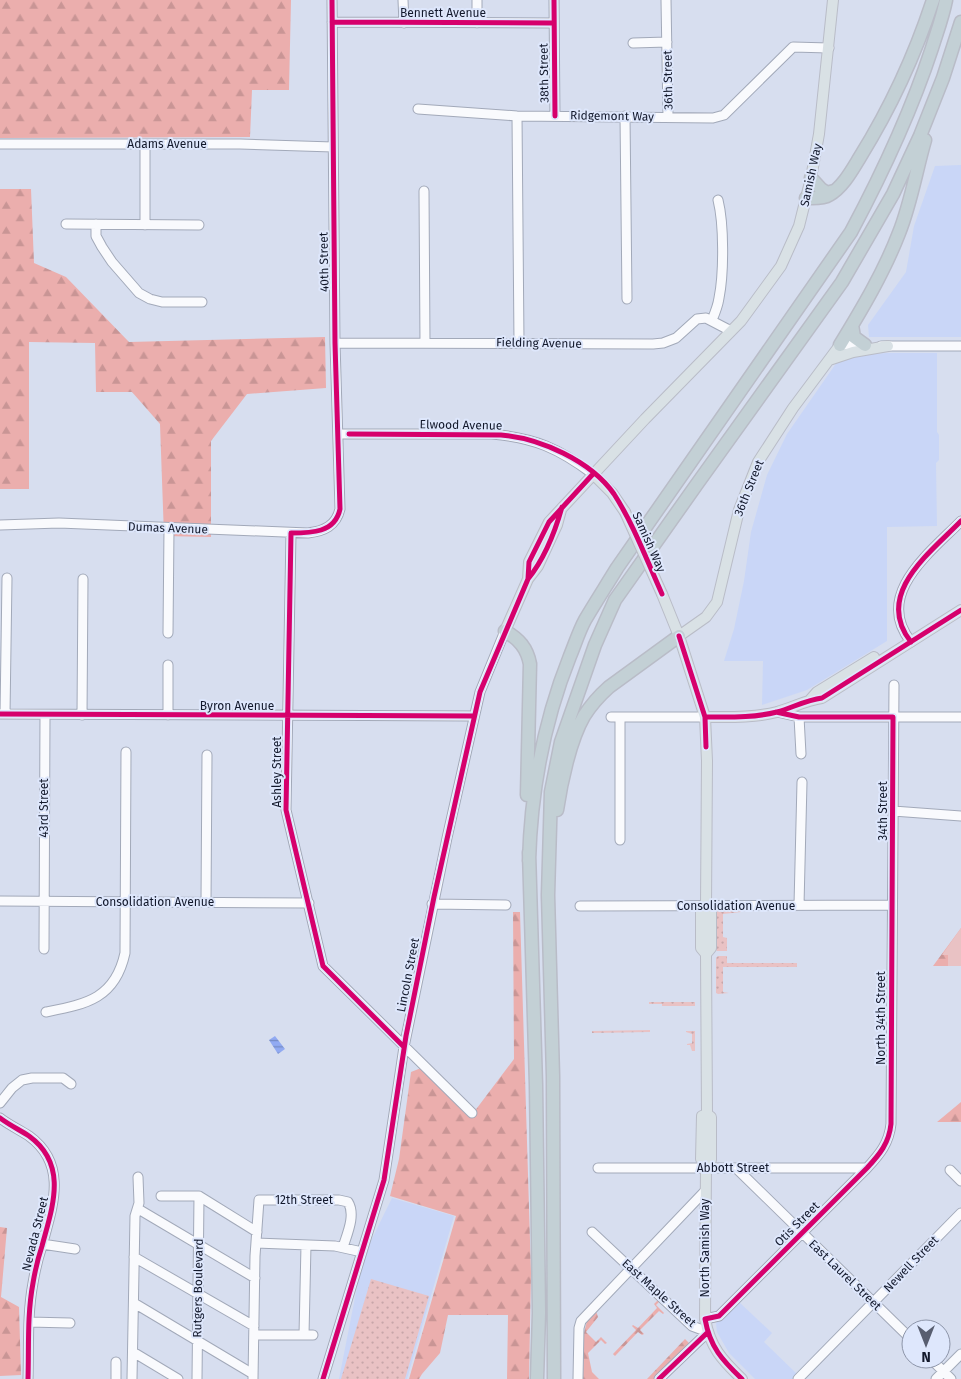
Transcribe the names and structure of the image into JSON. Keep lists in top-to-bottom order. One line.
{"streets":{"main road":["36th Street","Samish Way","Lincoln Street","North Samish Way","East Maple Street"],"street":["Bennett Avenue","38th Street","Ridgemont Way","Adams Avenue","40th Street","Fielding Avenue","Elwood Avenue","Dumas Avenue","Byron Avenue","Ashley Street","43rd Street","34th Street","Consolidation Avenue","North 34th Street","Abbott Street","12th Street","Otis Street","Nevada Street","Newell Street","East Laurel Street","Rutgers Boulevard"]},"crossings":[["Bennett Avenue","38th Street"],["Bennett Avenue","40th Street"],["38th Street","Ridgemont Way"],["36th Street","Ridgemont Way"],["36th Street","Samish Way"],["Ridgemont Way","Samish Way"],["Adams Avenue","40th Street"],["Samish Way","Elwood Avenue"],["Samish Way","Consolidation Avenue"],["Samish Way","Lincoln Street"],["Samish Way","North Samish Way"],["40th Street","Fielding Avenue"],["40th Street","Elwood Avenue"],["40th Street","Dumas Avenue"],["Elwood Avenue","Lincoln Street"],["Dumas Avenue","Ashley Street"],["Byron Avenue","Ashley Street"],["Byron Avenue","43rd Street"],["Byron Avenue","Lincoln Street"],["Ashley Street","Consolidation Avenue"],["Ashley Street","Lincoln Street"],["43rd Street","Consolidation Avenue"],["34th Street","Consolidation Avenue"],["34th Street","North 34th Street"],["Consolidation Avenue","North 34th Street"],["Consolidation Avenue","North Samish Way"],["North 34th Street","Otis Street"],["Abbott Street","Otis Street"],["Abbott Street","North Samish Way"],["Abbott Street","East Laurel Street"],["Otis Street","North Samish Way"],["Otis Street","East Laurel Street"],["North Samish Way","East Maple Street"],["Newell Street","East Laurel Street"]],"north":"bottom"}
